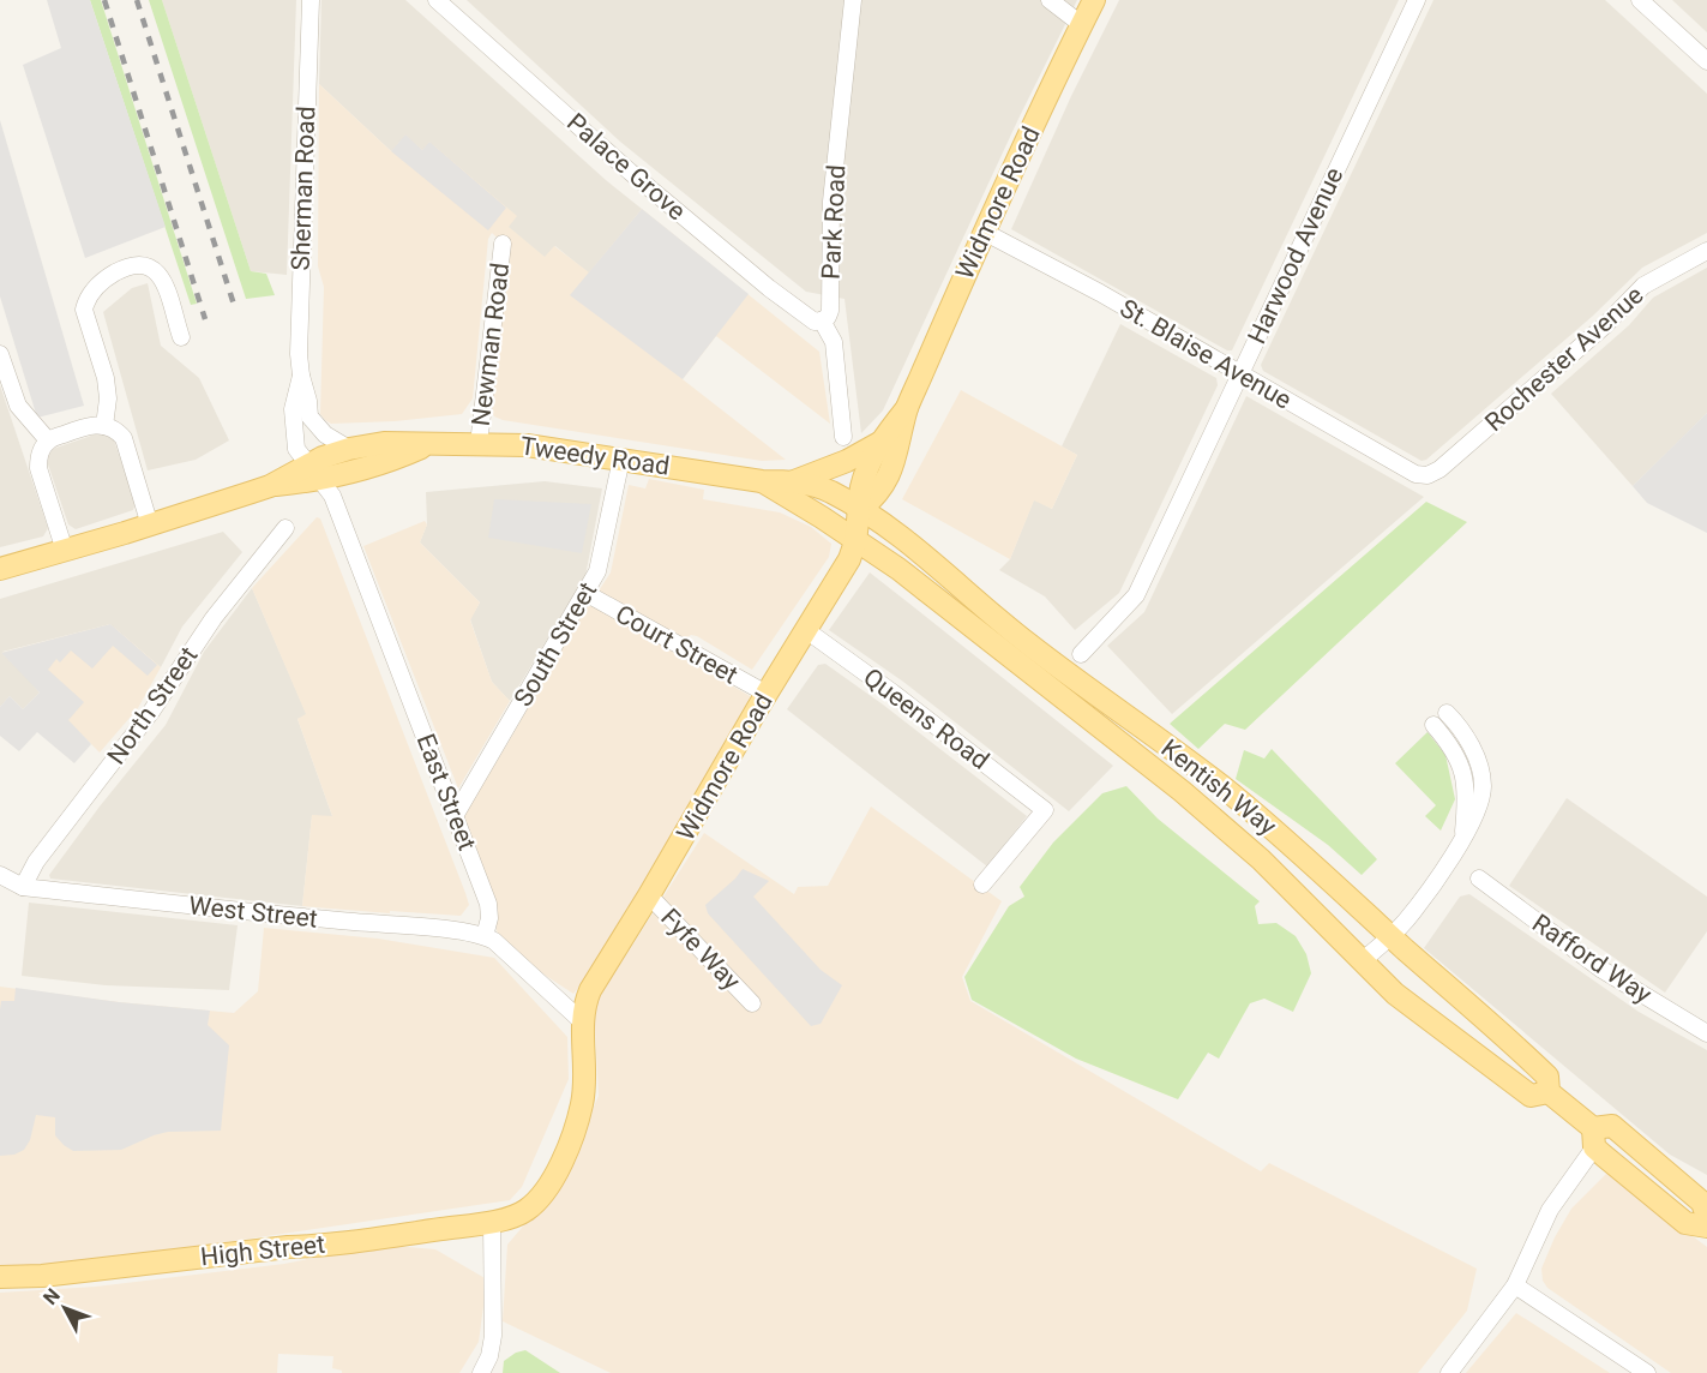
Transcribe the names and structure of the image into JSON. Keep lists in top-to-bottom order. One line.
{"streets":{"main road":["Widmore Road","Tweedy Road","Kentish Way","High Street"],"street":["Palace Grove","Sherman Road","Park Road","Harwood Avenue","Newman Road","St. Blaise Avenue","Rochester Avenue","South Street","Court Street","North Street","Queens Road","East Street","West Street","Fyfe Way","Rafford Way"]},"crossings":[["Palace Grove","Park Road"],["Sherman Road","Tweedy Road"],["Sherman Road","East Street"],["Widmore Road","St. Blaise Avenue"],["Widmore Road","Tweedy Road"],["Widmore Road","Court Street"],["Widmore Road","Queens Road"],["Widmore Road","Kentish Way"],["Widmore Road","Fyfe Way"],["Widmore Road","High Street"],["Harwood Avenue","St. Blaise Avenue"],["Newman Road","Tweedy Road"],["St. Blaise Avenue","Rochester Avenue"],["Tweedy Road","South Street"],["Tweedy Road","Kentish Way"],["Tweedy Road","East Street"],["South Street","Court Street"],["South Street","East Street"],["North Street","West Street"],["East Street","West Street"]],"north":"top left"}
